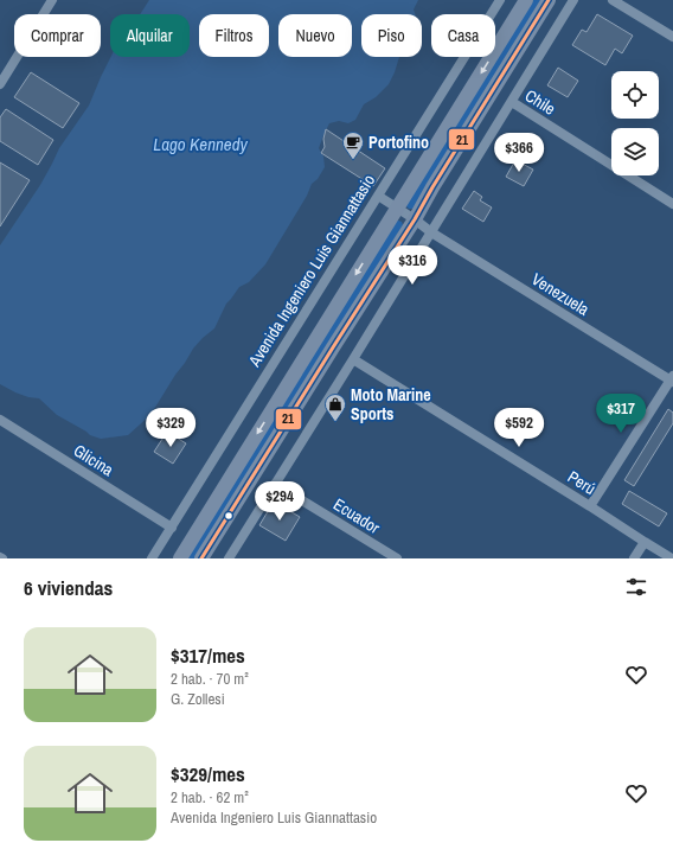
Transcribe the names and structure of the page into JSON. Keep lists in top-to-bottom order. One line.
{"streets":{"street":["Chile","Avenida Ingeniero Luis Giannattasio","Venezuela","Glicina","Perú","Ecuador"]},"crossings":[["Avenida Ingeniero Luis Giannattasio","Venezuela"],["Avenida Ingeniero Luis Giannattasio","Glicina"]],"water":["Lago Kennedy"],"places":{"cafe":["Portofino"],"shop":["Moto Marine Sports"]},"lines":["transit line 21"],"page":{"chip":["Comprar","Alquilar","Filtros","Nuevo","Piso","Casa"],"price":["$366","$316","$317","$329","$592","$294"],"heading":"6 viviendas","list":[{"name":"$317/mes","note":"2 hab. · 70 m² · G. Zollesi"},{"name":"$329/mes","note":"2 hab. · 62 m² · Avenida Ingeniero Luis Giannattasio"}]}}
